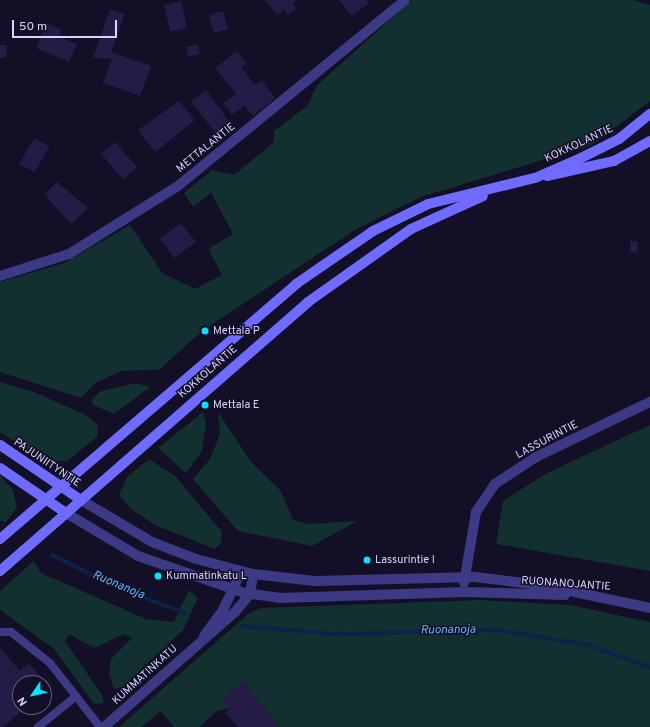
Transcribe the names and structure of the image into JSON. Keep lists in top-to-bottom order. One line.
{"streets":{"main road":["KOKKOLANTIE","PAJUNIITYNTIE"],"street":["METTALANTIE","LASSURINTIE","RUONANOJANTIE","KUMMATINKATU"]},"crossings":[["KOKKOLANTIE","PAJUNIITYNTIE"],["KOKKOLANTIE","RUONANOJANTIE"],["LASSURINTIE","RUONANOJANTIE"],["PAJUNIITYNTIE","RUONANOJANTIE"],["RUONANOJANTIE","KUMMATINKATU"]],"water":["Ruonanoja"],"places":["Mettala P","Mettala E","Lassurintie I","Kummatinkatu L"],"scale_bar":"50 m","north":"bottom left"}
